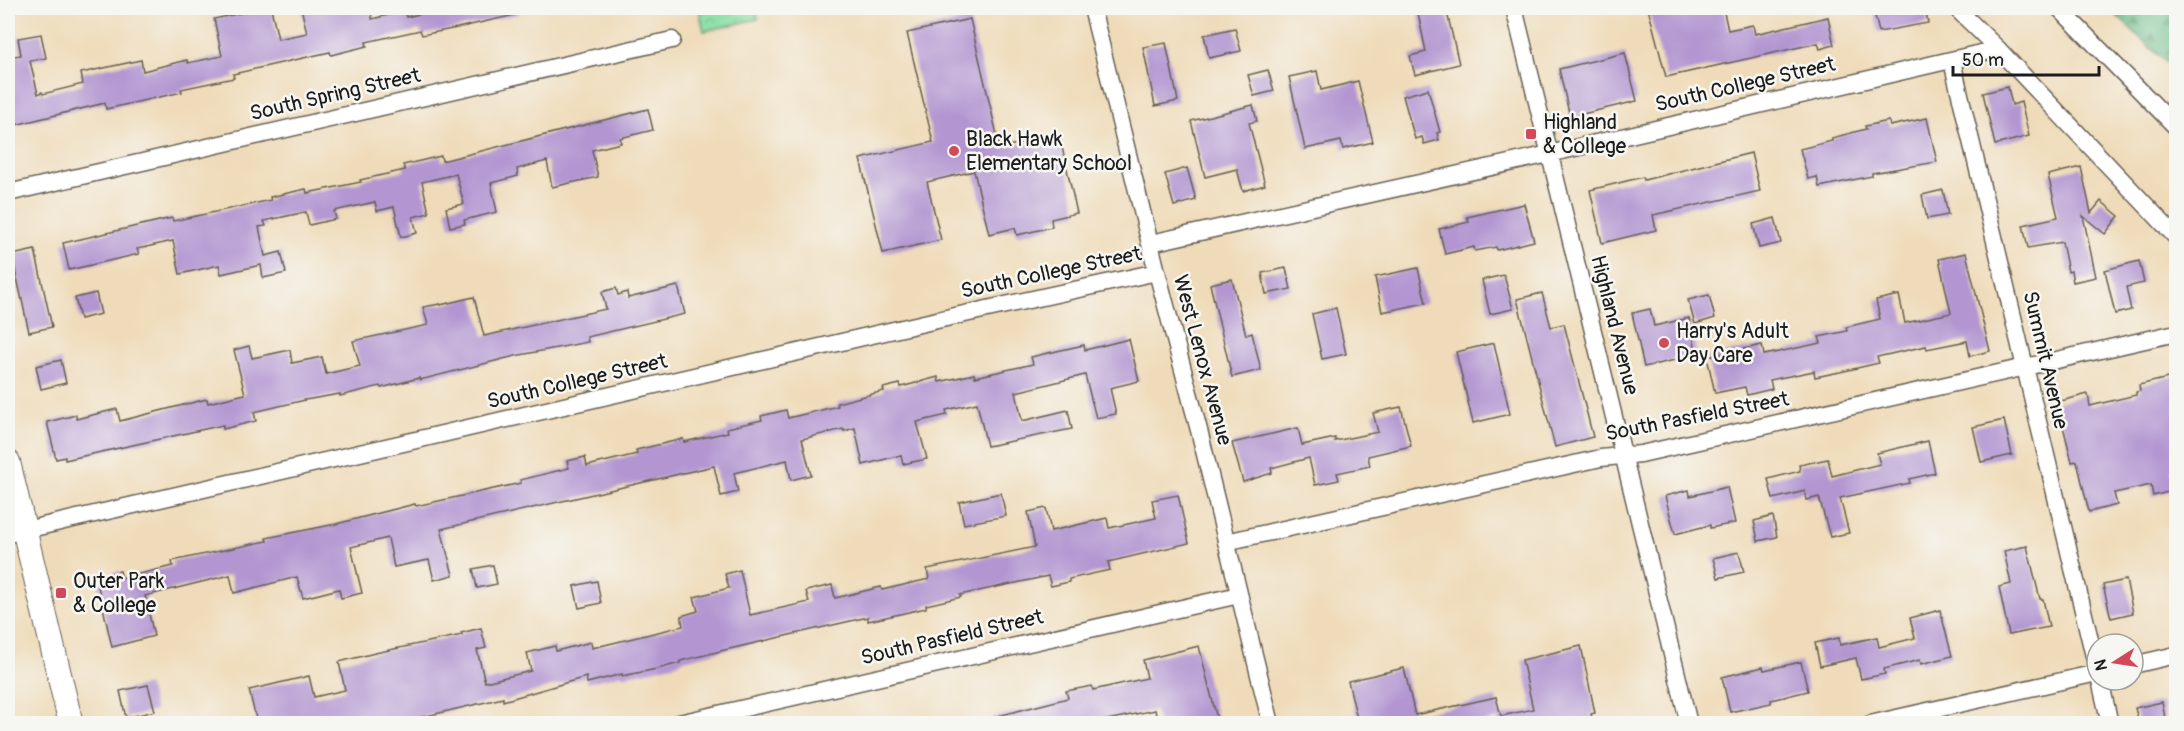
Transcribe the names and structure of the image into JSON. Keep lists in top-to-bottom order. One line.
{"streets":{"street":["South College Street","South Spring Street","Highland Avenue","West Lenox Avenue","Summit Avenue","South Pasfield Street"]},"crossings":[["South College Street","Highland Avenue"],["South College Street","West Lenox Avenue"],["South College Street","Summit Avenue"],["Highland Avenue","South Pasfield Street"],["West Lenox Avenue","South Pasfield Street"],["Summit Avenue","South Pasfield Street"]],"places":{"transit":["Highland & College","Outer Park & College"],"other":["Black Hawk Elementary School","Harry's Adult Day Care"]},"scale_bar":"50 m","north":"left"}
